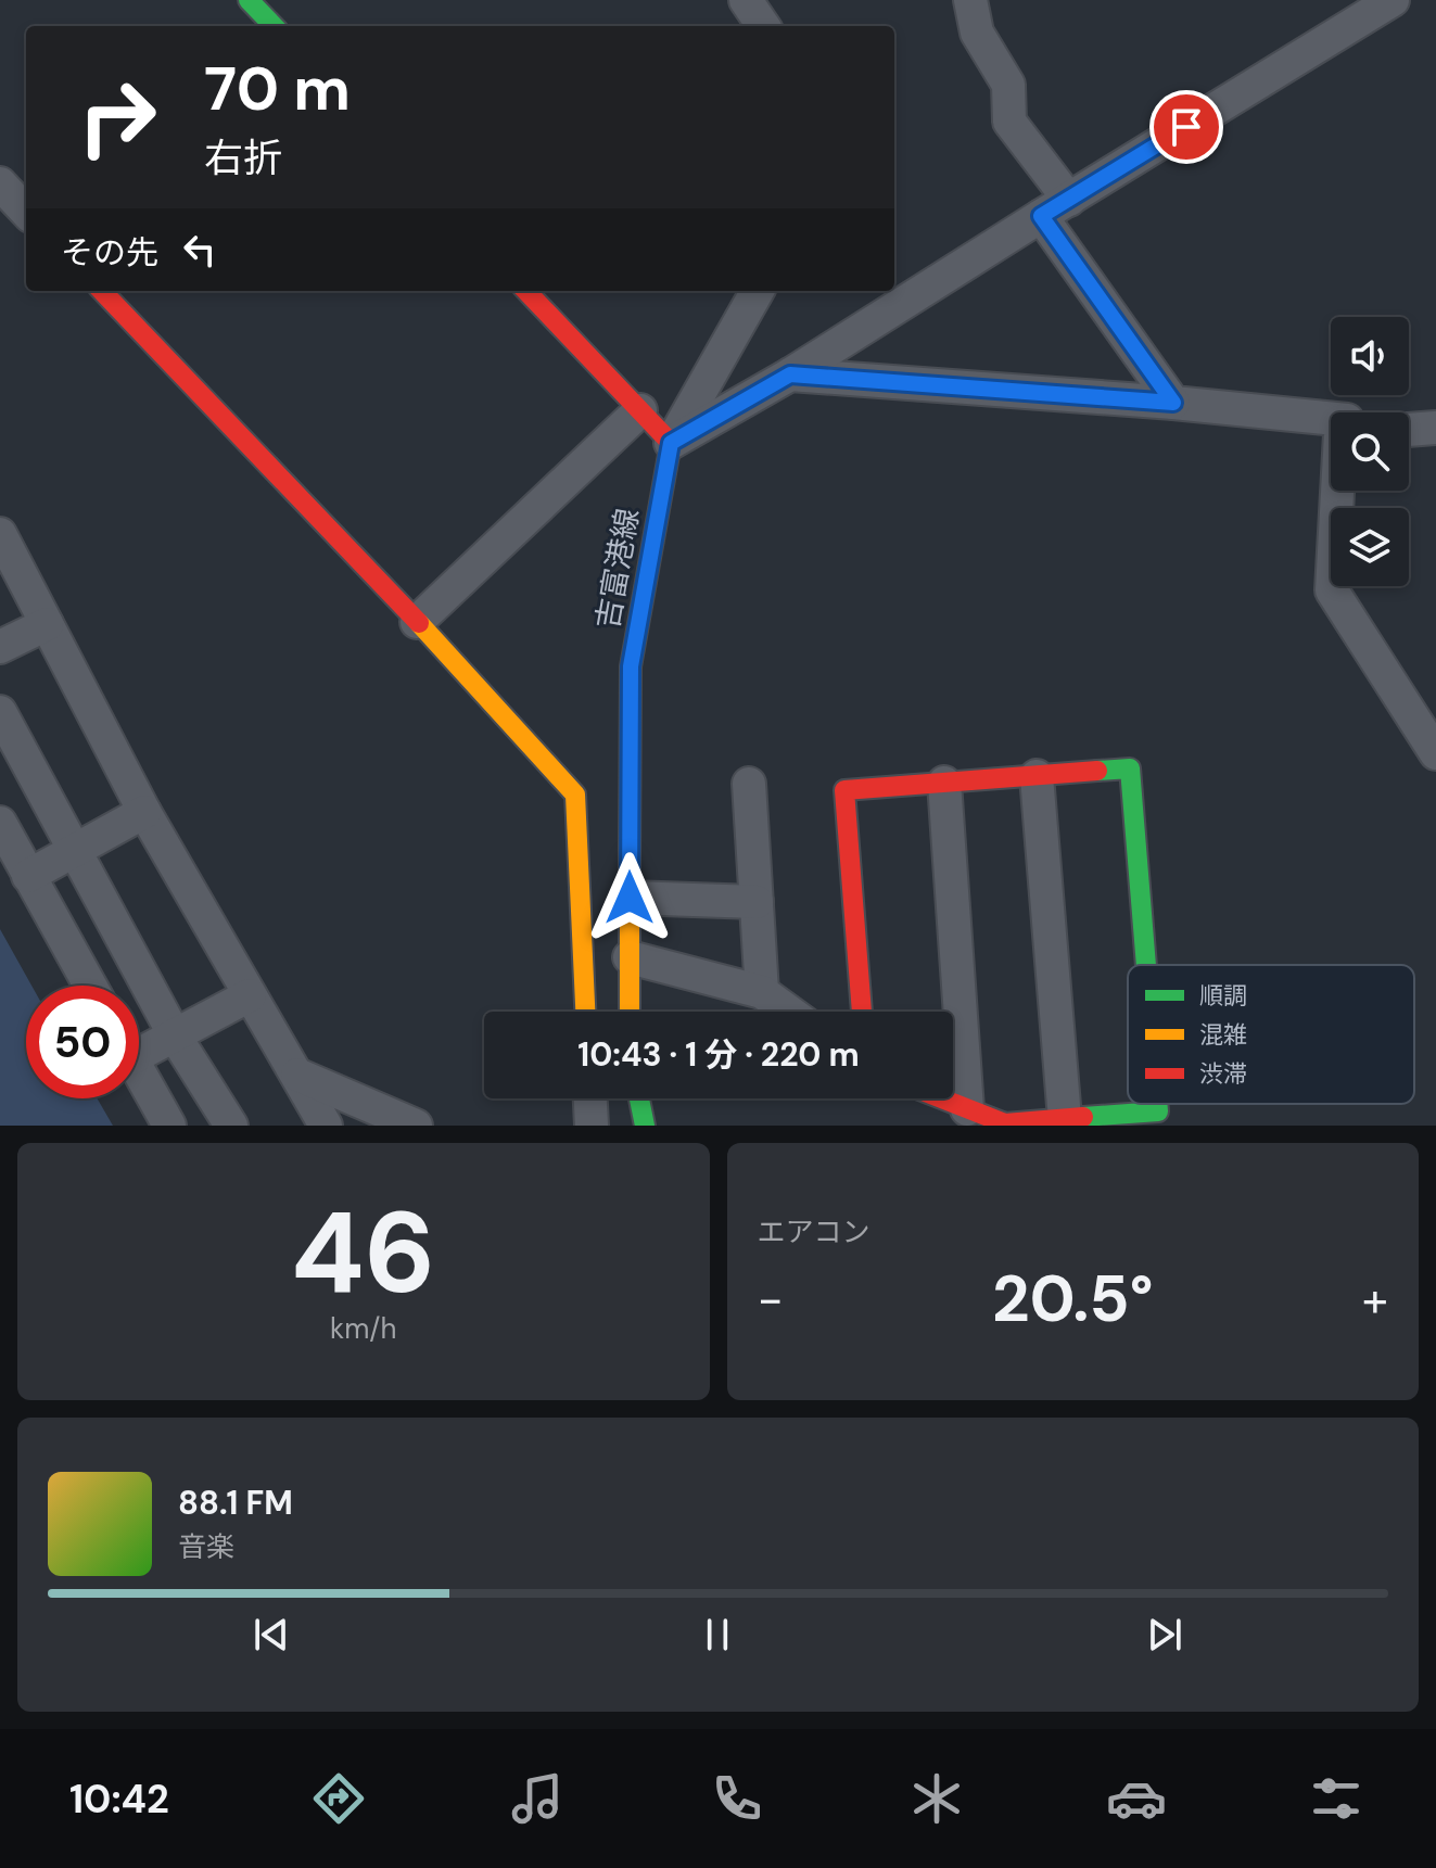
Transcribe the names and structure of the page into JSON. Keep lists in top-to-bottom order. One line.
{"streets":{"street":["吉富港線"]},"legend":["順調","混雑","渋滞"],"page":{"turn":["70 m","右折"],"then":"その先","limit":"50","trip":"10:43 · 1 分 · 220 m","tile":[["46","km/h"],"エアコン"],"heat":["−","20.5°","+"],"song":["88.1 FM","音楽"],"tabs":"10:42"}}
